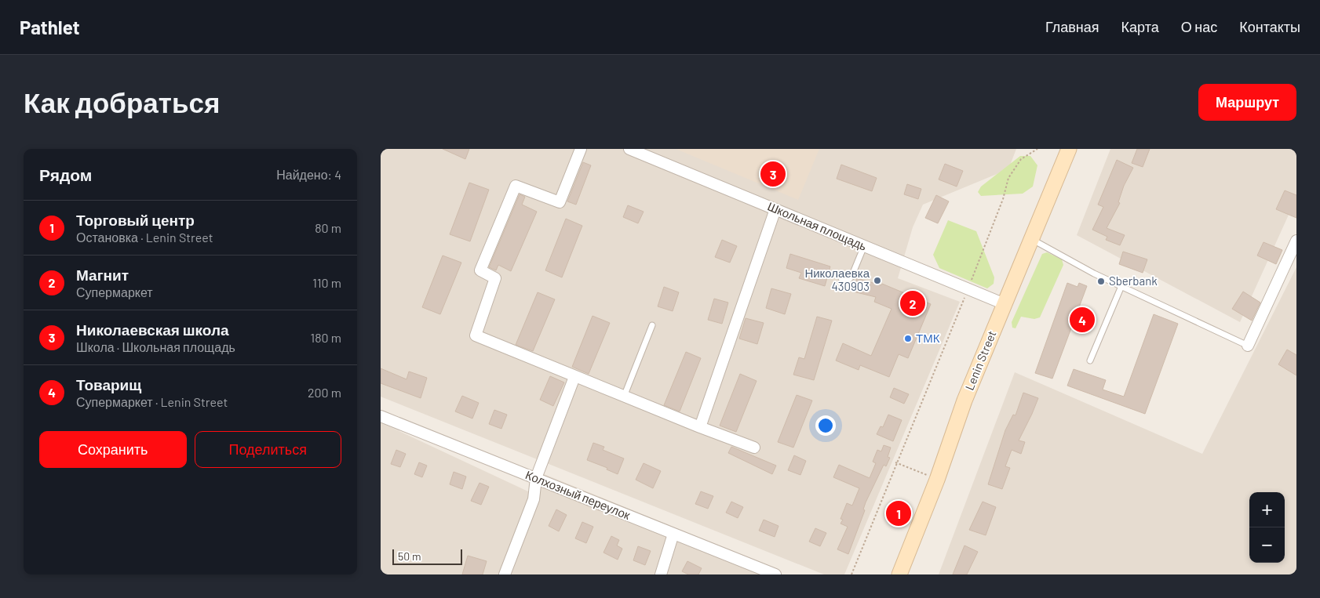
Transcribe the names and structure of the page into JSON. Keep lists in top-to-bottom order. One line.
{"streets":{"main road":["Lenin Street"],"street":["Школьная площадь","Колхозный переулок"]},"crossings":[["Школьная площадь","Lenin Street"]],"places":["Николаевка 430903","Sberbank","ТМК"],"scale_bar":"50 m","page":{"header":"Pathlet","nav":["Главная","Карта","О нас","Контакты"],"buttons":["Маршрут",["Сохранить","Поделиться"]],"title":"Как добраться","heading":["Рядом","Найдено: 4"],"pins":["3","2","4","1"],"list":[{"mark":"1","name":"Торговый центр","note":"Остановка · Lenin Street","value":"80 m"},{"mark":"2","name":"Магнит","note":"Супермаркет","value":"110 m"},{"mark":"3","name":"Николаевская школа","note":"Школа · Школьная площадь","value":"180 m"},{"mark":"4","name":"Товарищ","note":"Супермаркет · Lenin Street","value":"200 m"}],"map_buttons":["+","−"],"scale":"50 m"}}
